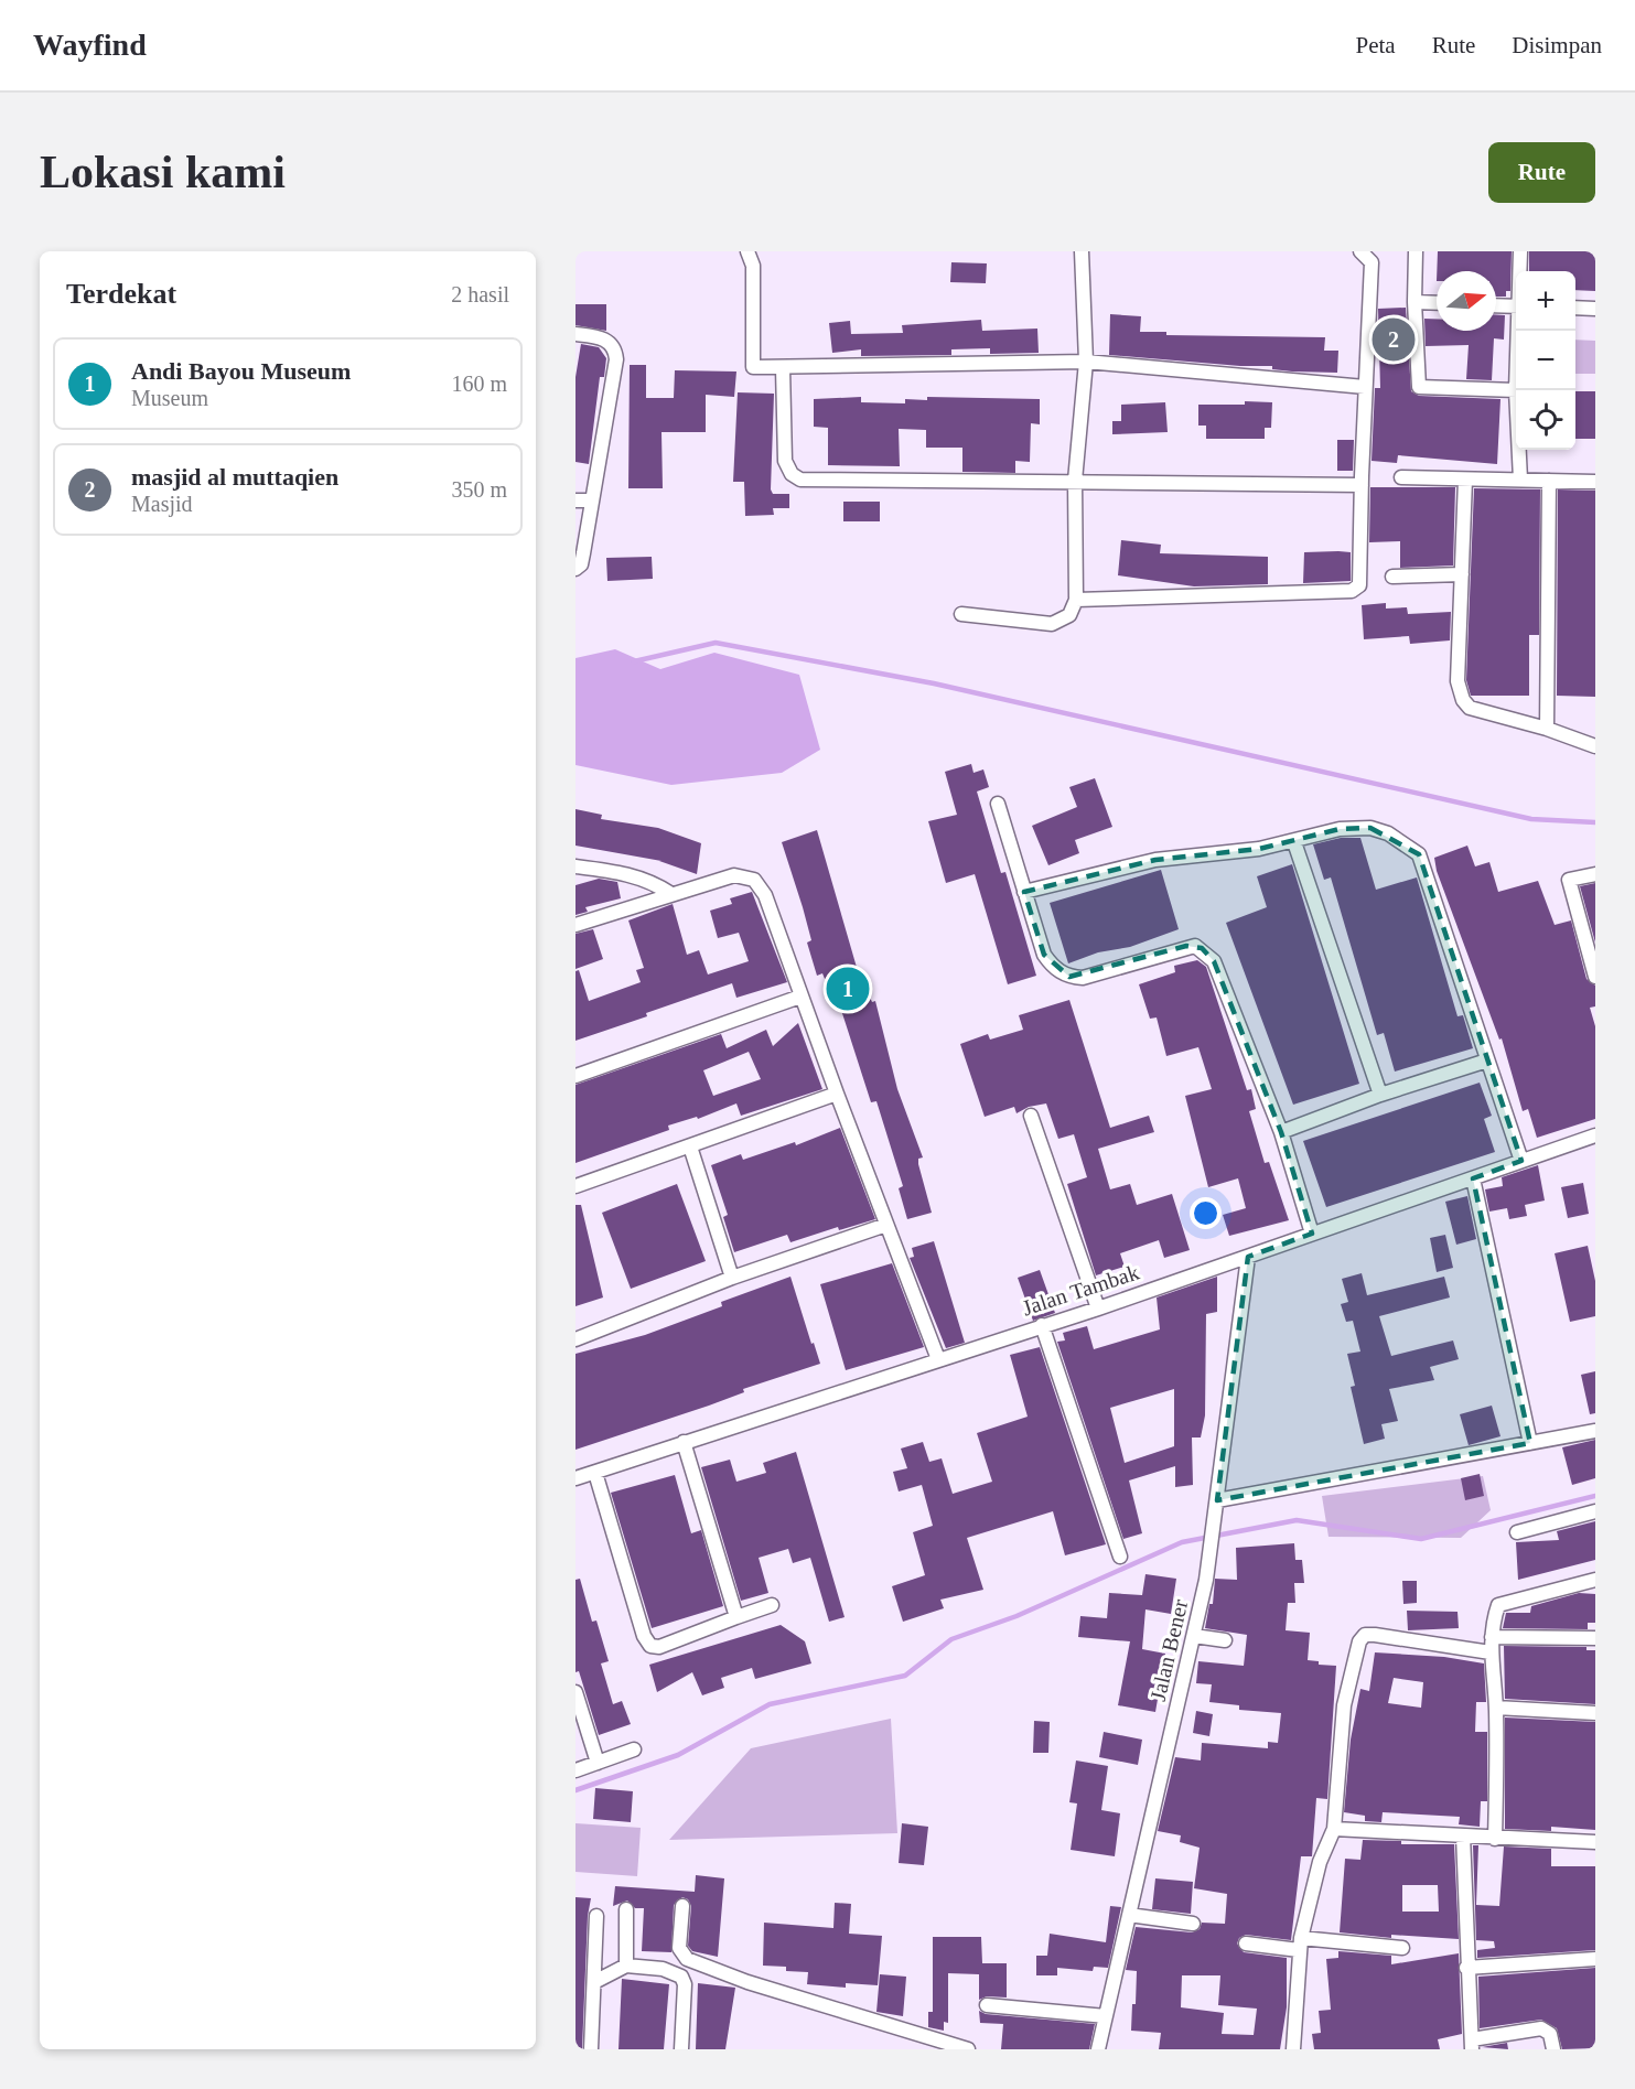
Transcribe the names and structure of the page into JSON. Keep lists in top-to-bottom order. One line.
{"streets":{"street":["Jalan Tambak","Jalan Bener"]},"crossings":[["Jalan Tambak","Jalan Bener"]],"north":"right","page":{"header":"Wayfind","nav":["Peta","Rute","Disimpan"],"buttons":"Rute","title":"Lokasi kami","heading":["Terdekat","2 hasil"],"map_buttons":["+","−"],"pins":["2","1"],"list":[{"mark":"1","name":"Andi Bayou Museum","note":"Museum","value":"160 m"},{"mark":"2","name":"masjid al muttaqien","note":"Masjid","value":"350 m"}]}}
